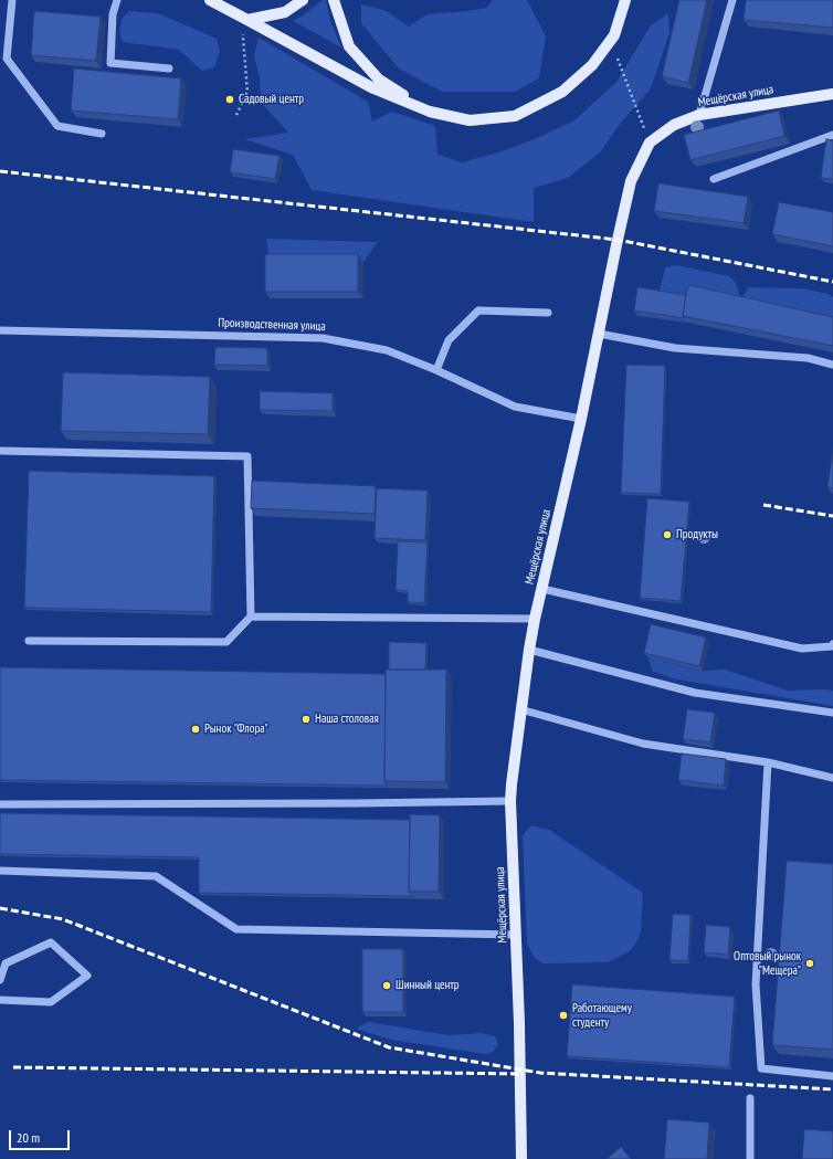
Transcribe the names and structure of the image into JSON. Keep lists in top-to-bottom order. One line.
{"streets":{"main road":["Мещёрская улица"],"street":["Производственная улица"]},"crossings":[["Мещёрская улица","Производственная улица"]],"places":["Садовый центр","Продукты","Наша столовая","Рынок \"Флора\"","Оптовый рынок \"Мещера\"","Шинный центр","Работающему студенту"],"scale_bar":"20 m"}
